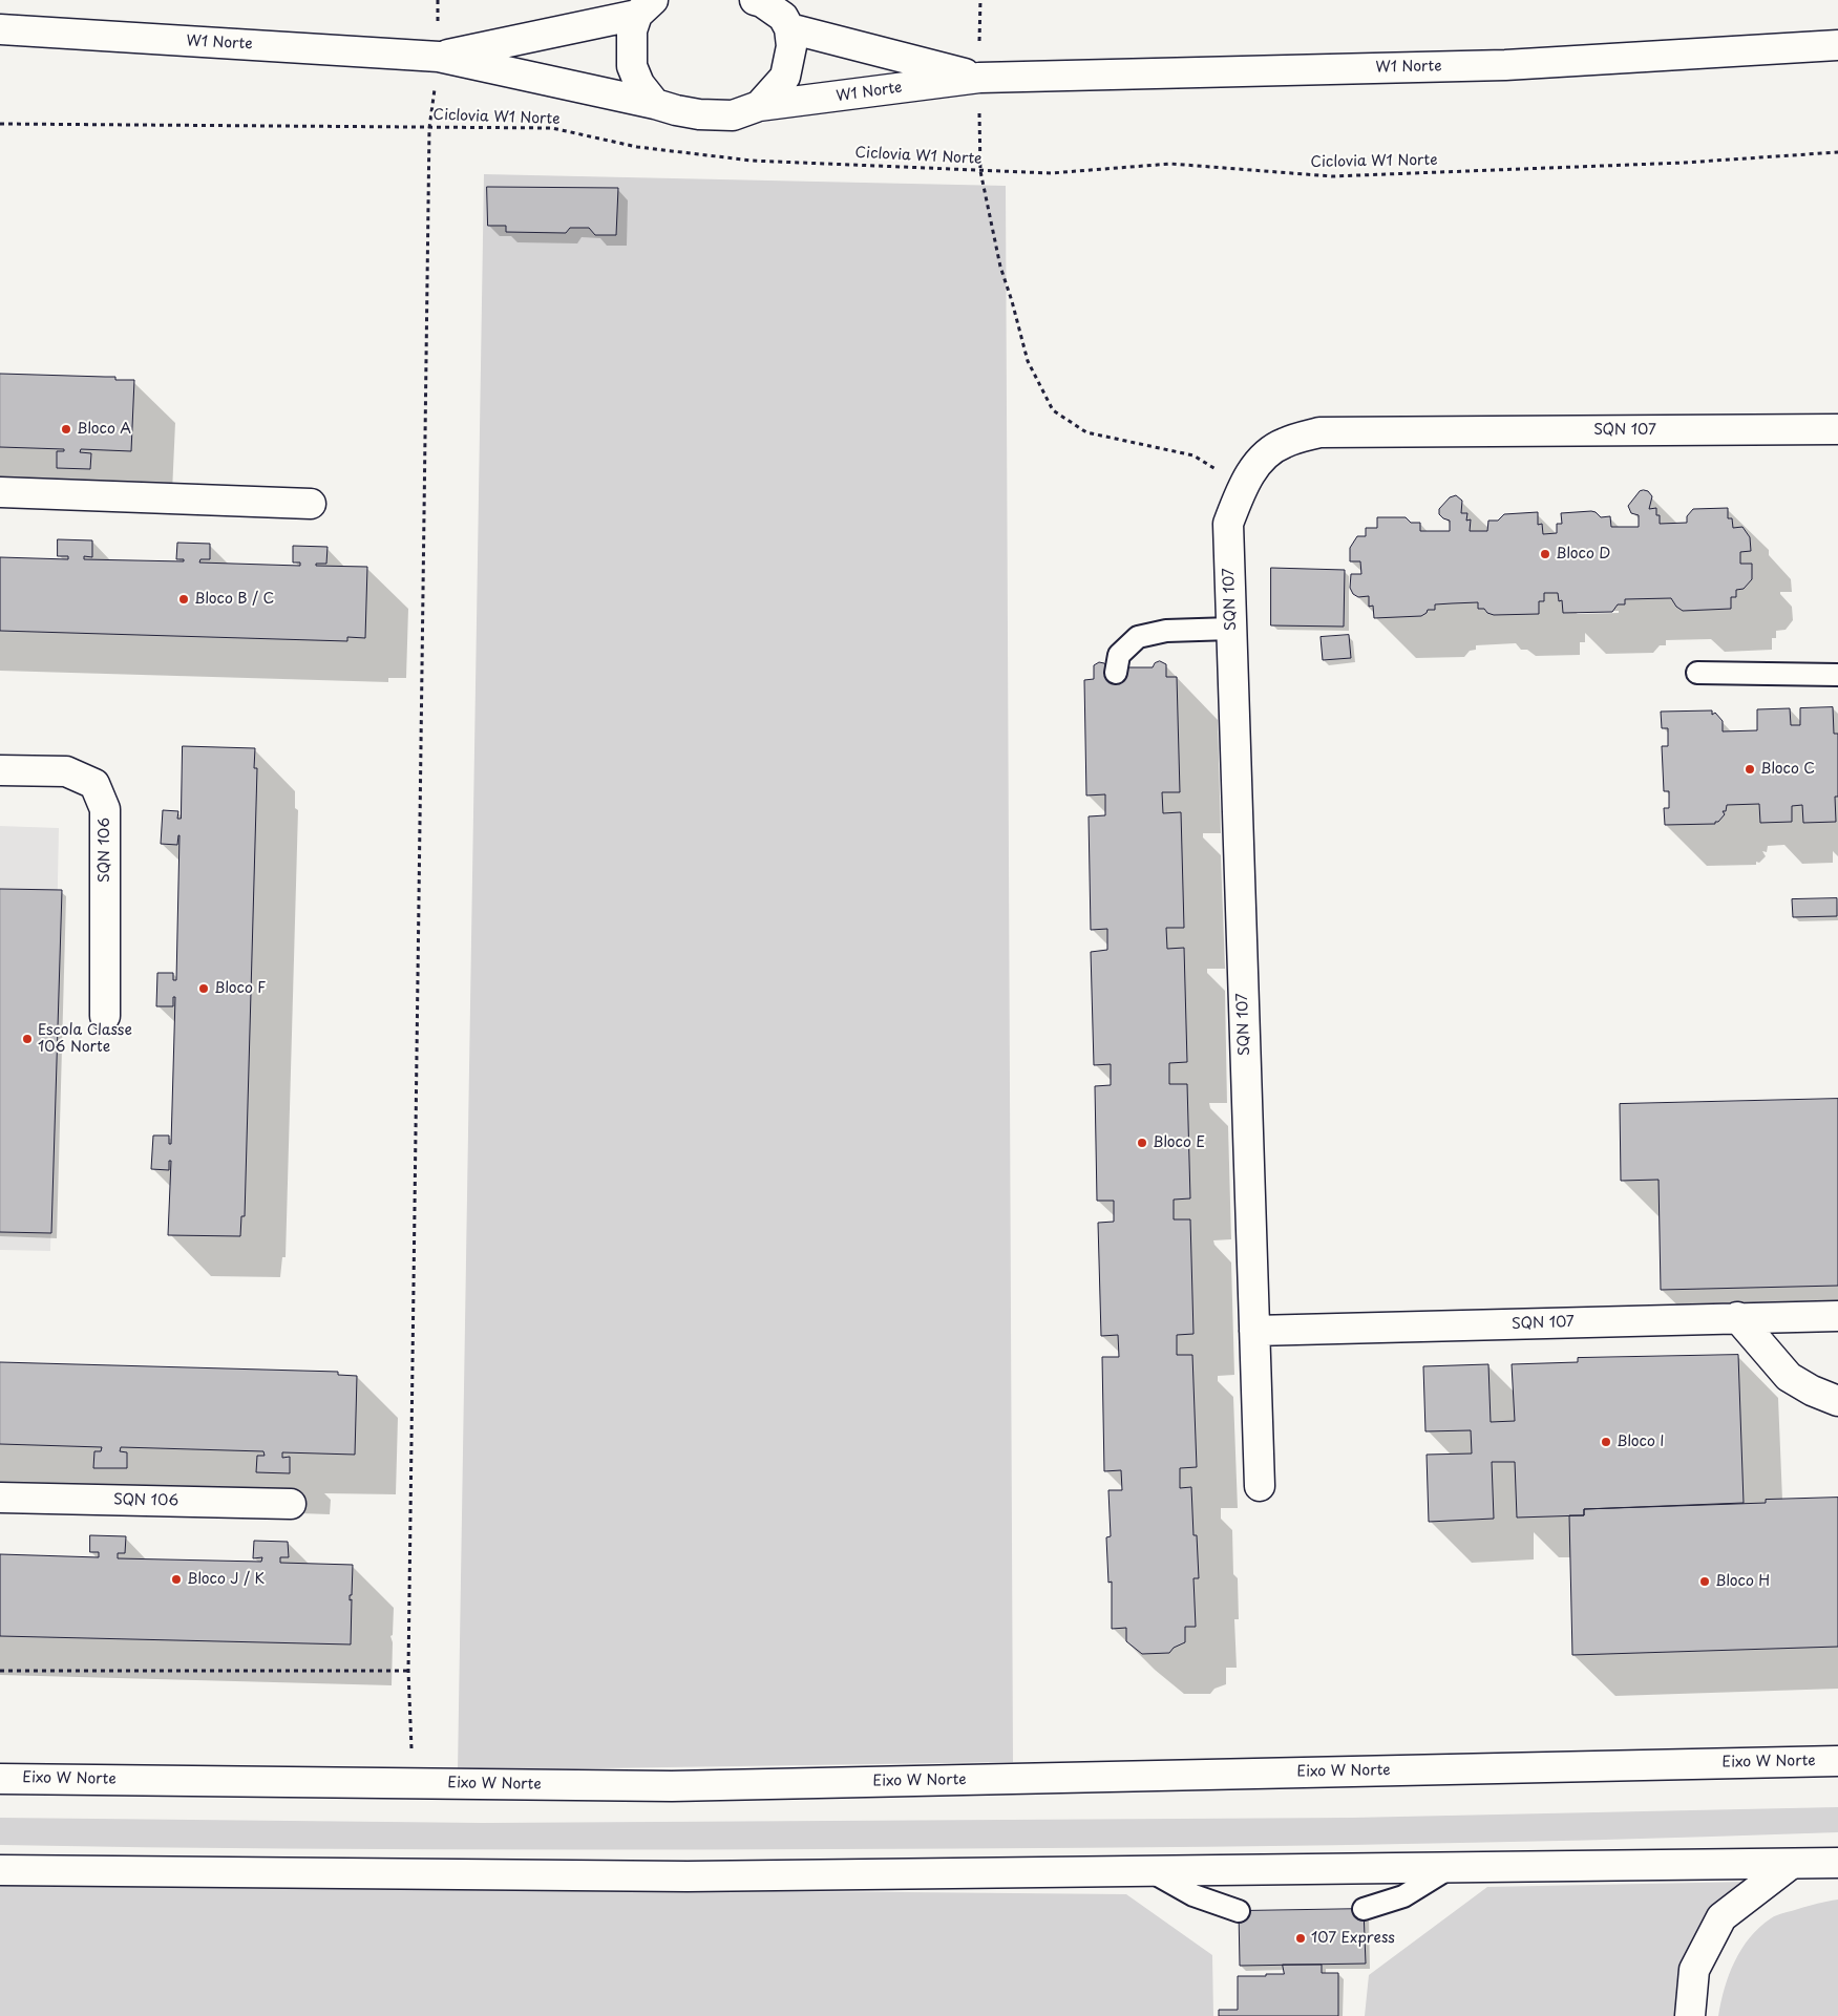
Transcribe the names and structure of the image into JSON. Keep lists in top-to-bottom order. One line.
{"streets":{"main road":["W1 Norte","SQN 107","SQN 106","Eixo W Norte"],"path":["Ciclovia W1 Norte"]},"places":["Bloco A","Bloco D","Bloco B / C","Bloco C","Bloco F","Escola Classe 106 Norte","Bloco E","Bloco I","Bloco J / K","Bloco H","107 Express"]}
